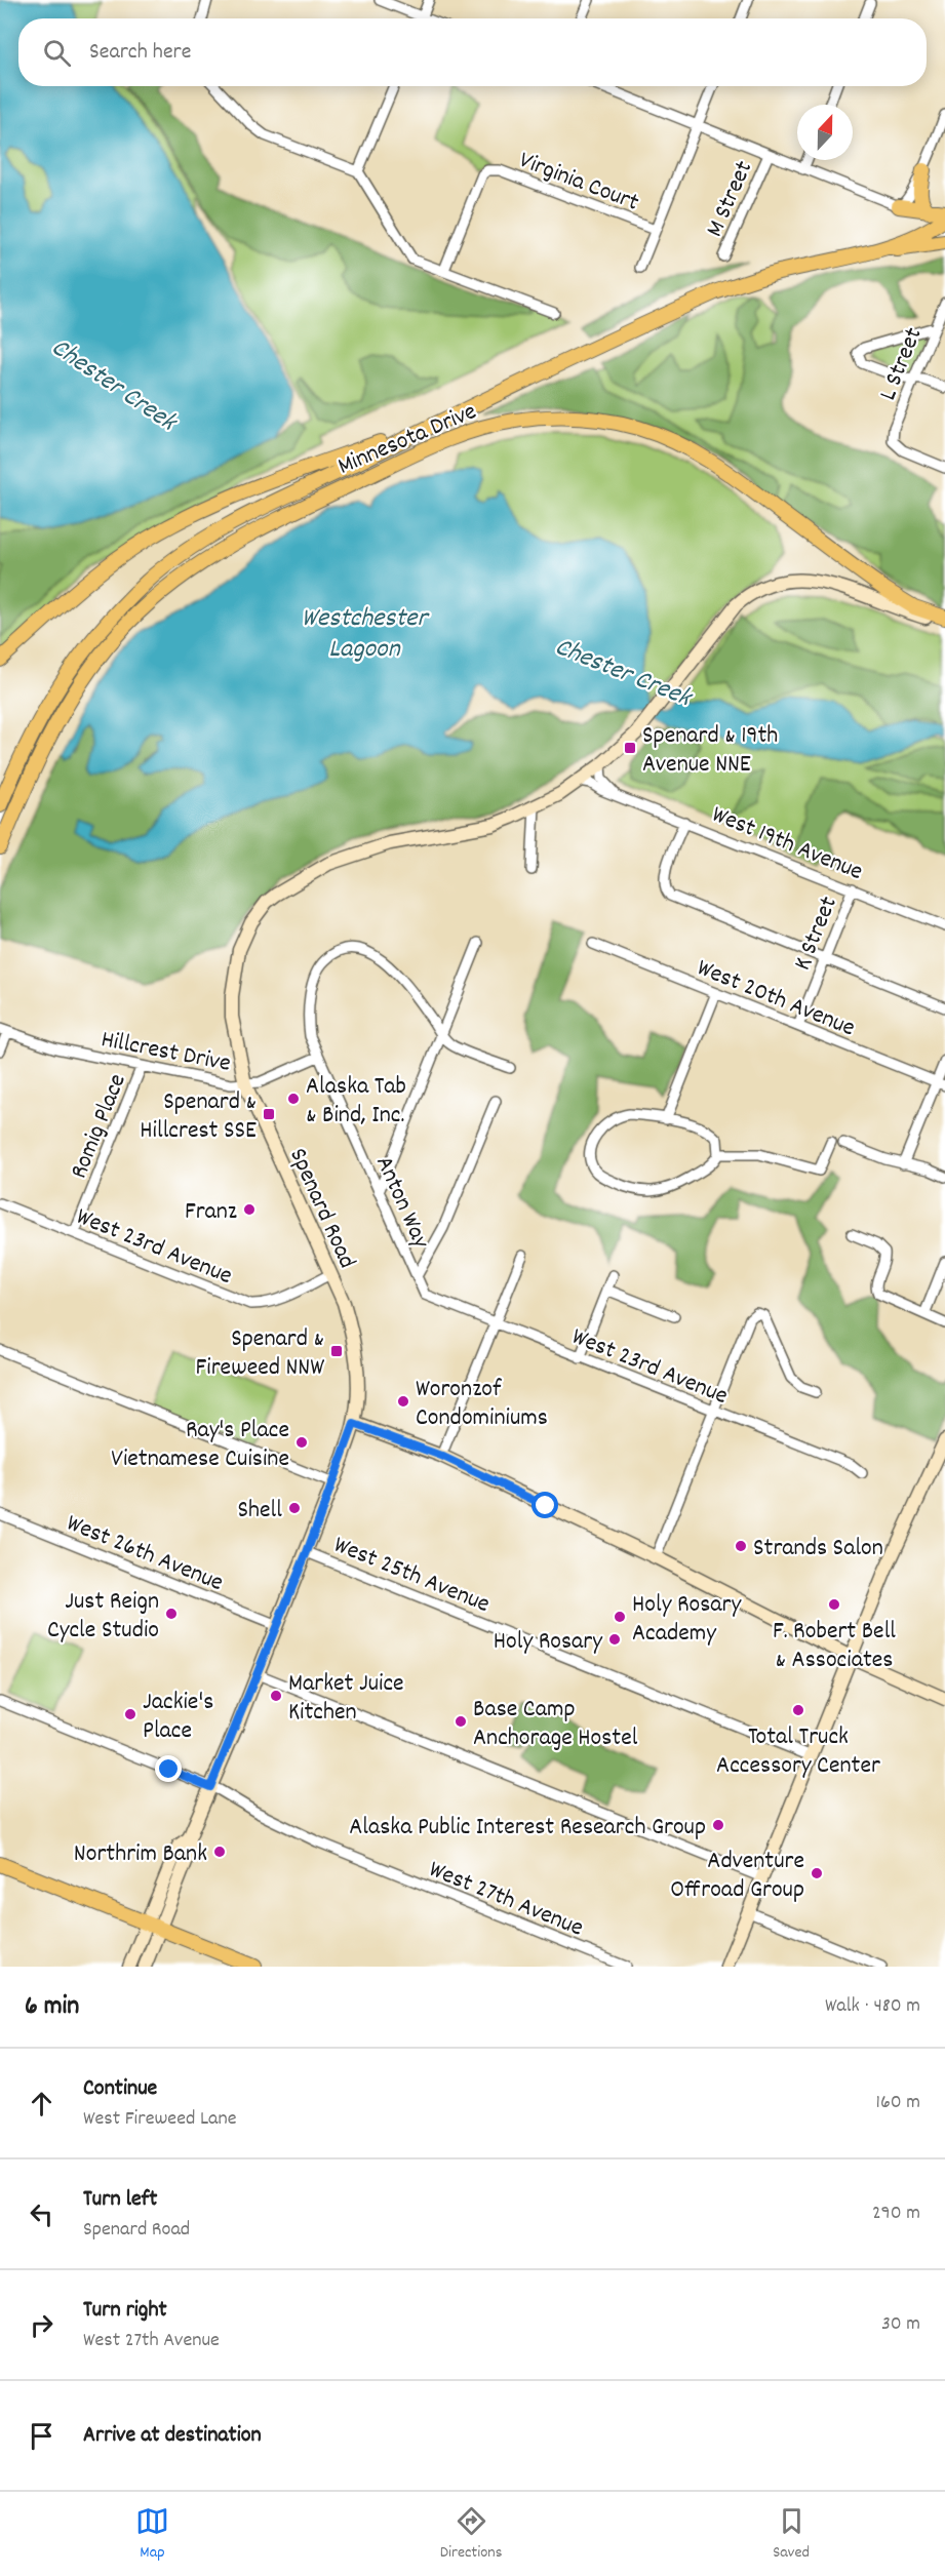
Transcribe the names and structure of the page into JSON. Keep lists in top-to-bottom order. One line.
{"streets":{"main road":["Minnesota Drive","Spenard Road"],"street":["Virginia Court","M Street","L Street","West 19th Avenue","K Street","West 20th Avenue","Hillcrest Drive","Romig Place","Anton Way","West 23rd Avenue","West 26th Avenue","West 25th Avenue","West 27th Avenue"]},"crossings":[["Minnesota Drive","Spenard Road"],["West 19th Avenue","K Street"],["West 19th Avenue","Spenard Road"],["K Street","West 20th Avenue"],["Hillcrest Drive","Romig Place"],["Hillcrest Drive","Anton Way"],["Hillcrest Drive","Spenard Road"],["Romig Place","West 23rd Avenue"],["Anton Way","West 23rd Avenue"],["Spenard Road","West 23rd Avenue"],["Spenard Road","West 26th Avenue"],["Spenard Road","West 25th Avenue"],["Spenard Road","West 27th Avenue"]],"water":["Chester Creek","Westchester Lagoon"],"places":{"transit":["Spenard & 19th Avenue NNE","Spenard & Hillcrest SSE","Spenard & Fireweed NNW"],"other":["Alaska Tab & Bind, Inc.","Franz","Woronzof Condominiums","Ray's Place Vietnamese Cuisine","Shell","Strands Salon","F. Robert Bell & Associates","Just Reign Cycle Studio","Holy Rosary Academy","Holy Rosary","Market Juice Kitchen","Total Truck Accessory Center","Jackie's Place","Base Camp Anchorage Hostel","Alaska Public Interest Research Group","Northrim Bank","Adventure Offroad Group"]},"north":"top","page":{"search":"Search here","heading":["6 min","Walk · 480 m"],"list":[["Continue","West Fireweed Lane","160 m"],["Turn left","Spenard Road","290 m"],["Turn right","West 27th Avenue","30 m"],"Arrive at destination"],"nav":["Map","Directions","Saved"]}}
